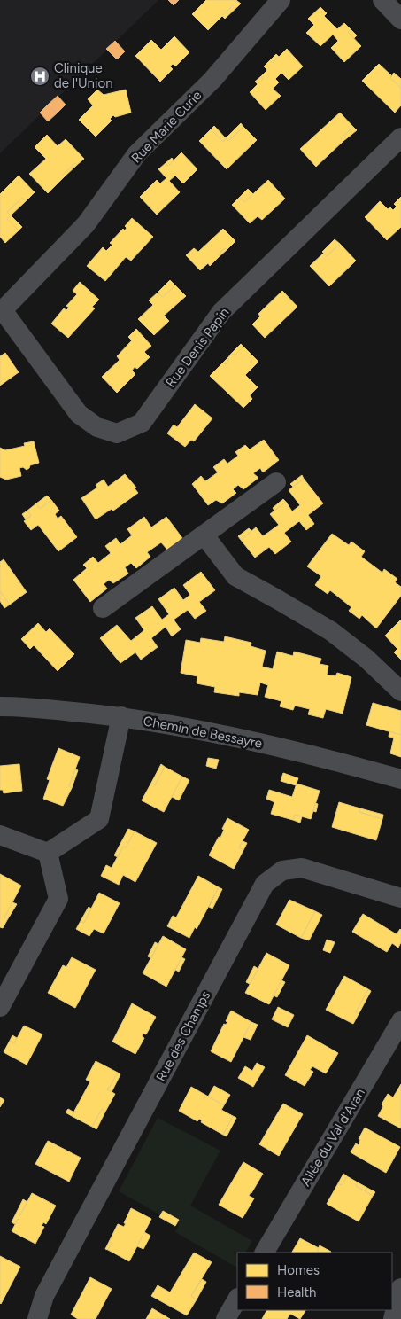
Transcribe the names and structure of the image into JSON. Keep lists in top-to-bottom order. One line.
{"streets":{"street":["Rue Marie Curie","Rue Denis Papin","Chemin de Bessayre","Rue des Champs","Allée du Val d'Aran"]},"crossings":[["Rue Marie Curie","Rue Denis Papin"]],"places":{"hospital":["Clinique de l'Union"]},"legend":["Homes","Health"]}
